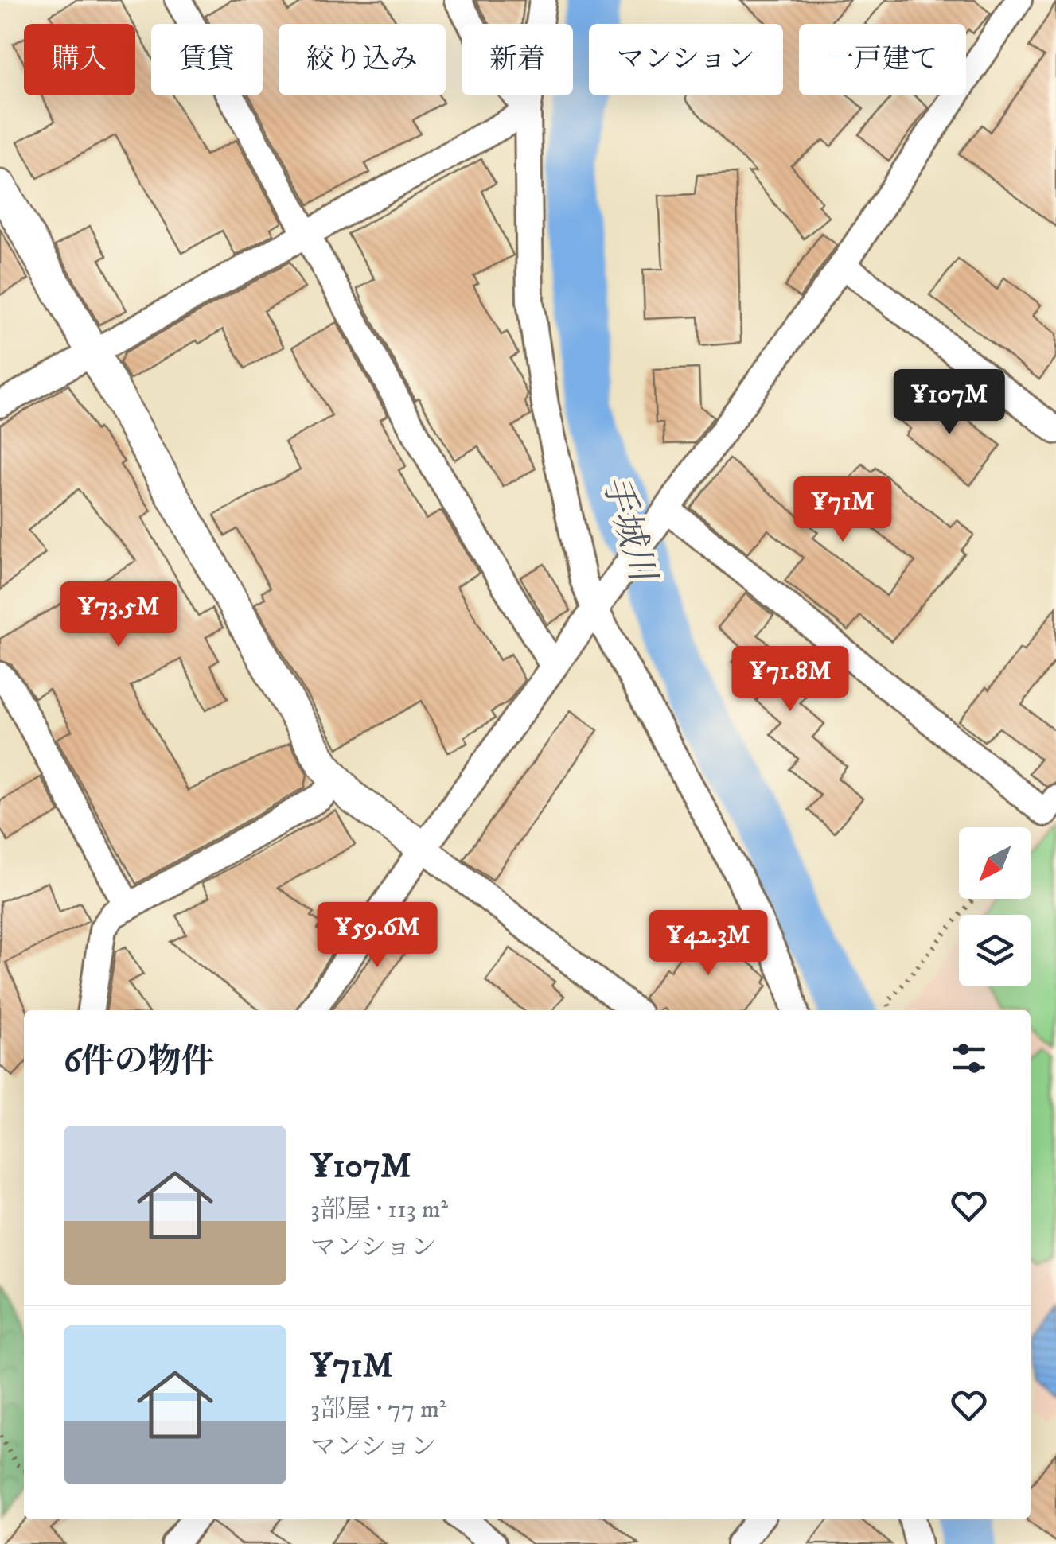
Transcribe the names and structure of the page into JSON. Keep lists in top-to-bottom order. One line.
{"water":["手城川"],"north":"bottom left","page":{"chip":["購入","賃貸","絞り込み","新着","マンション","一戸建て"],"price":["¥107M","¥71M","¥73.5M","¥71.8M","¥59.6M","¥42.3M"],"heading":"6件の物件","list":[{"name":"¥107M","note":"3部屋 · 113 m² · マンション"},{"name":"¥71M","note":"3部屋 · 77 m² · マンション"}]}}
